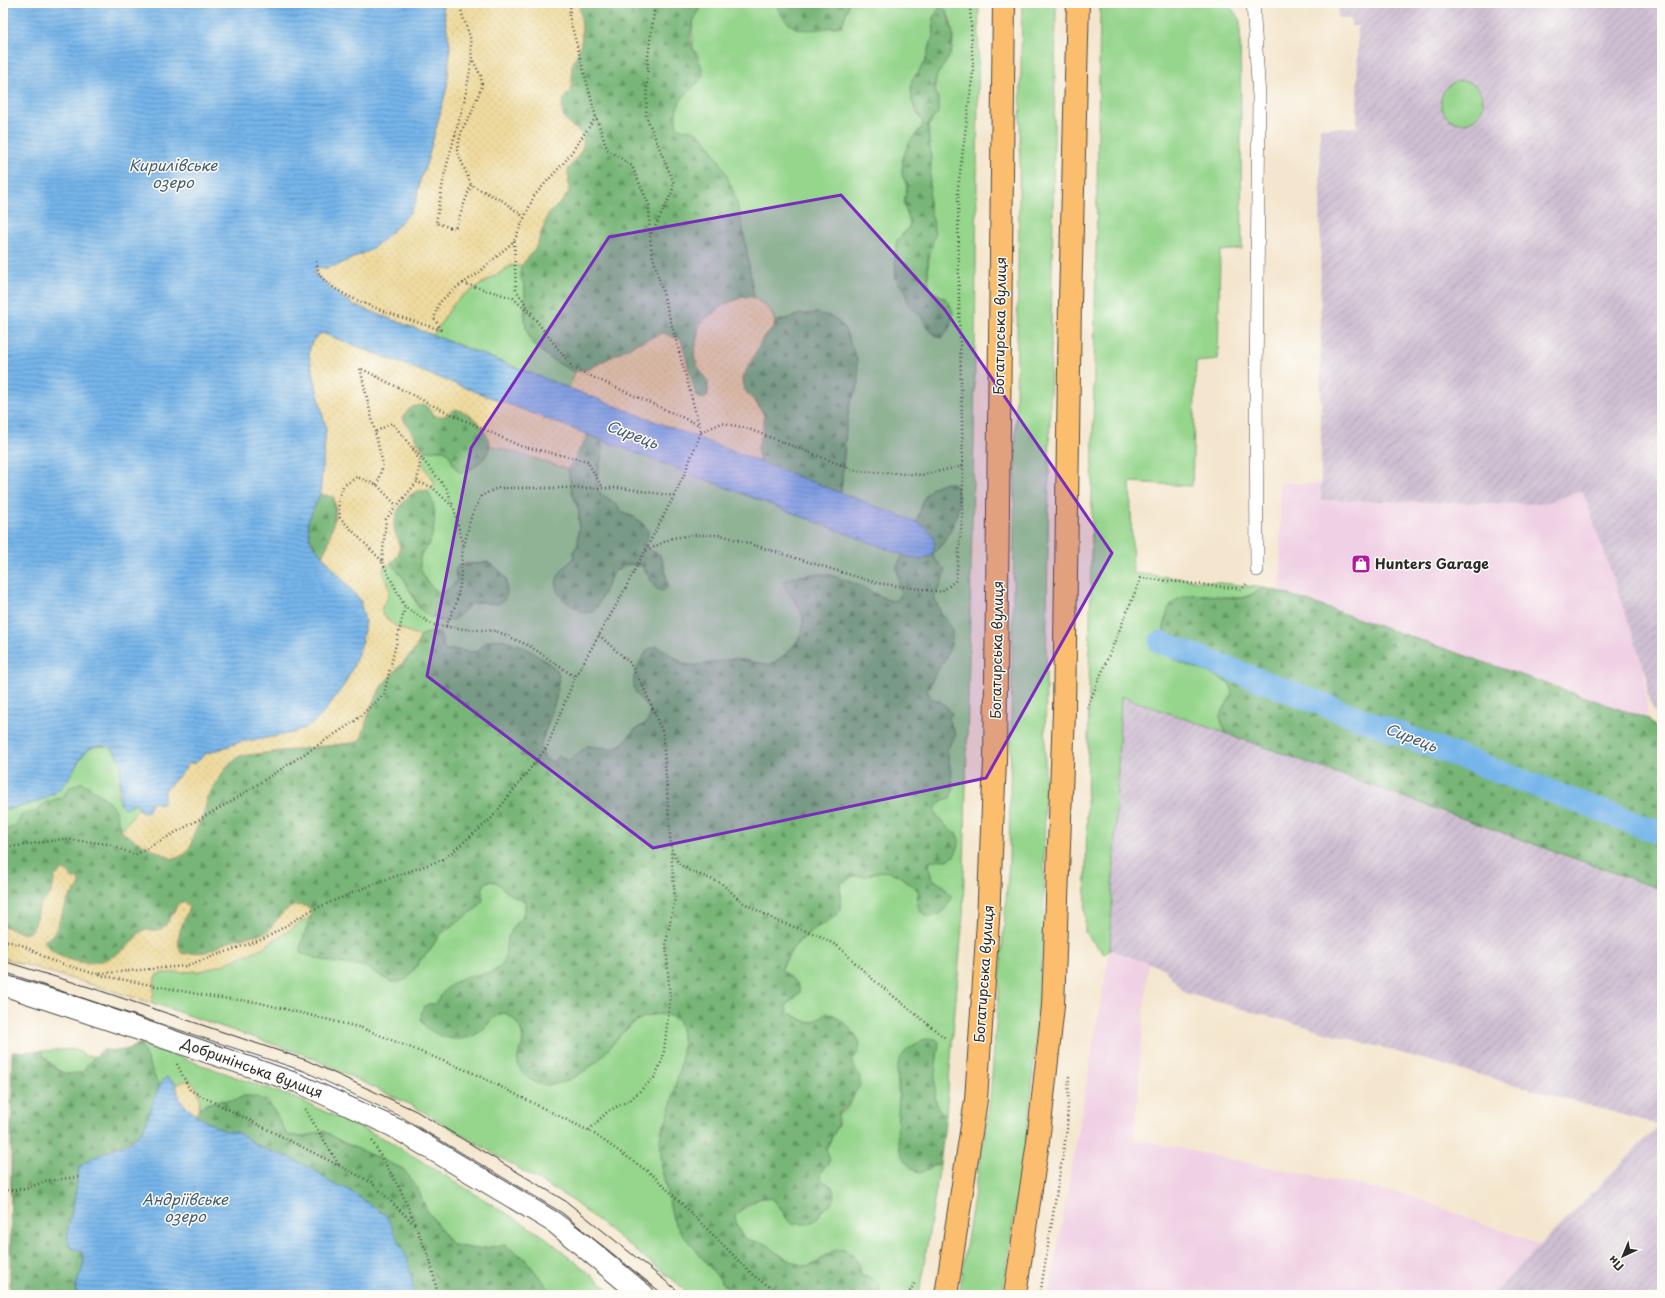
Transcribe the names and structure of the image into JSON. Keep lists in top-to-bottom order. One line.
{"streets":{"main road":["Богатирська вулиця"],"street":["Добринінська вулиця"]},"water":["Кирилівське озеро","Сирець","Андріївське озеро"],"places":{"shop":["Hunters Garage"]},"north":"bottom left"}
